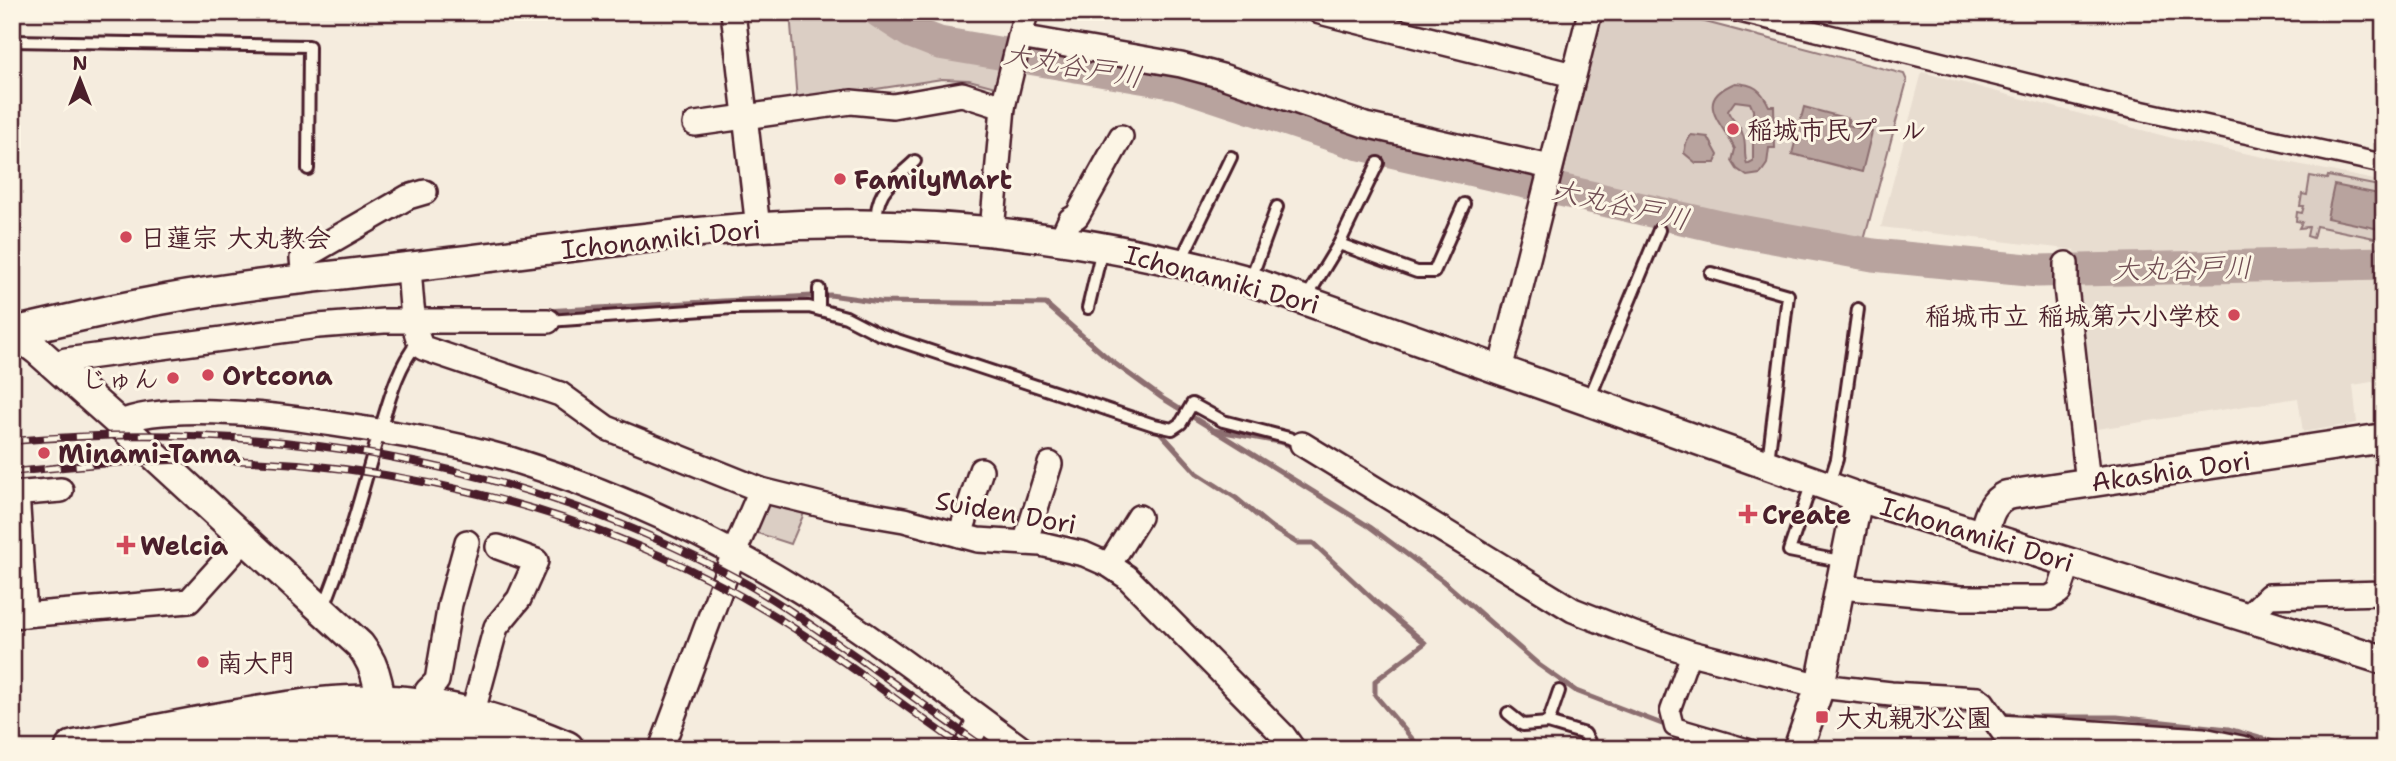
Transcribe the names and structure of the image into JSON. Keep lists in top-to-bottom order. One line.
{"streets":{"street":["Ichonamiki Dori","Akashia Dori","Suiden Dori"]},"crossings":[["Ichonamiki Dori","Akashia Dori"]],"water":["大丸谷戸川"],"places":{"other":["稲城市民プール","FamilyMart","日蓮宗 大丸教会","稲城市立 稲城第六小学校","Ortcona","じゅん","Minami-Tama","南大門"],"health":["Create","Welcia"],"transit":["大丸親水公園"]},"north":"top"}
